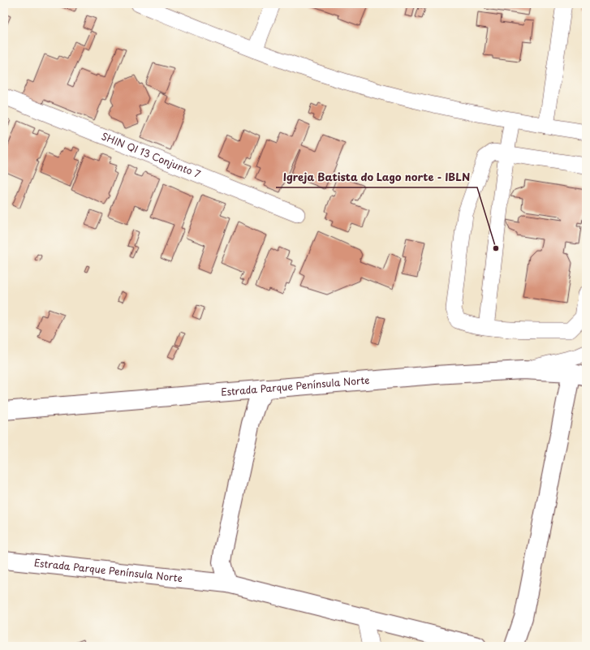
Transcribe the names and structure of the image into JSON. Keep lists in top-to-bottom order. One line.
{"streets":{"main road":["Estrada Parque Península Norte"],"street":["SHIN QI 13 Conjunto 7"]},"places":["Igreja Batista do Lago norte - IBLN"]}
